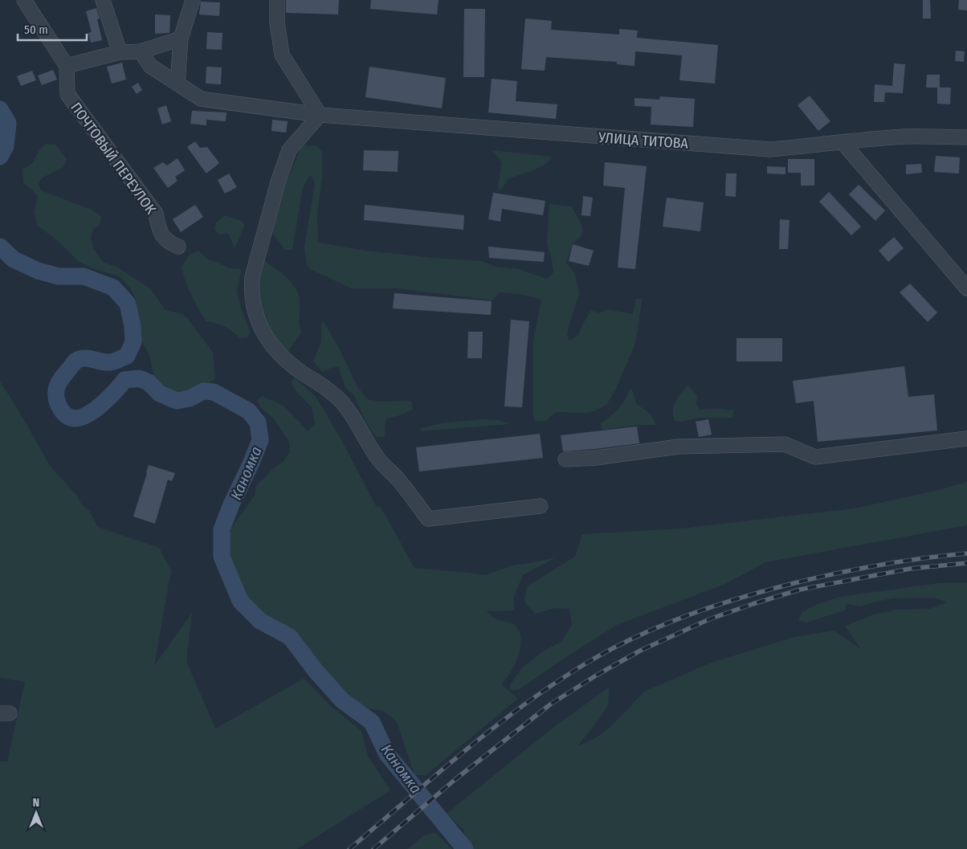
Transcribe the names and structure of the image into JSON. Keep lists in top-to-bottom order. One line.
{"streets":{"street":["УЛИЦА ТИТОВА","ПОЧТОВЫЙ ПЕРЕУЛОК"]},"water":["Каномка"],"scale_bar":"50 m","north":"top"}
